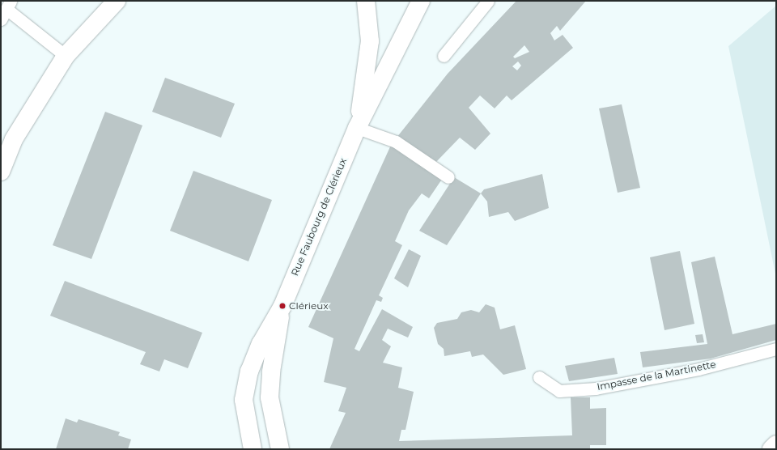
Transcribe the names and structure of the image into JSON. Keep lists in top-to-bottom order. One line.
{"streets":{"main road":["Rue Faubourg de Clérieux"],"lane":["Impasse de la Martinette"]},"places":["Clérieux"]}
